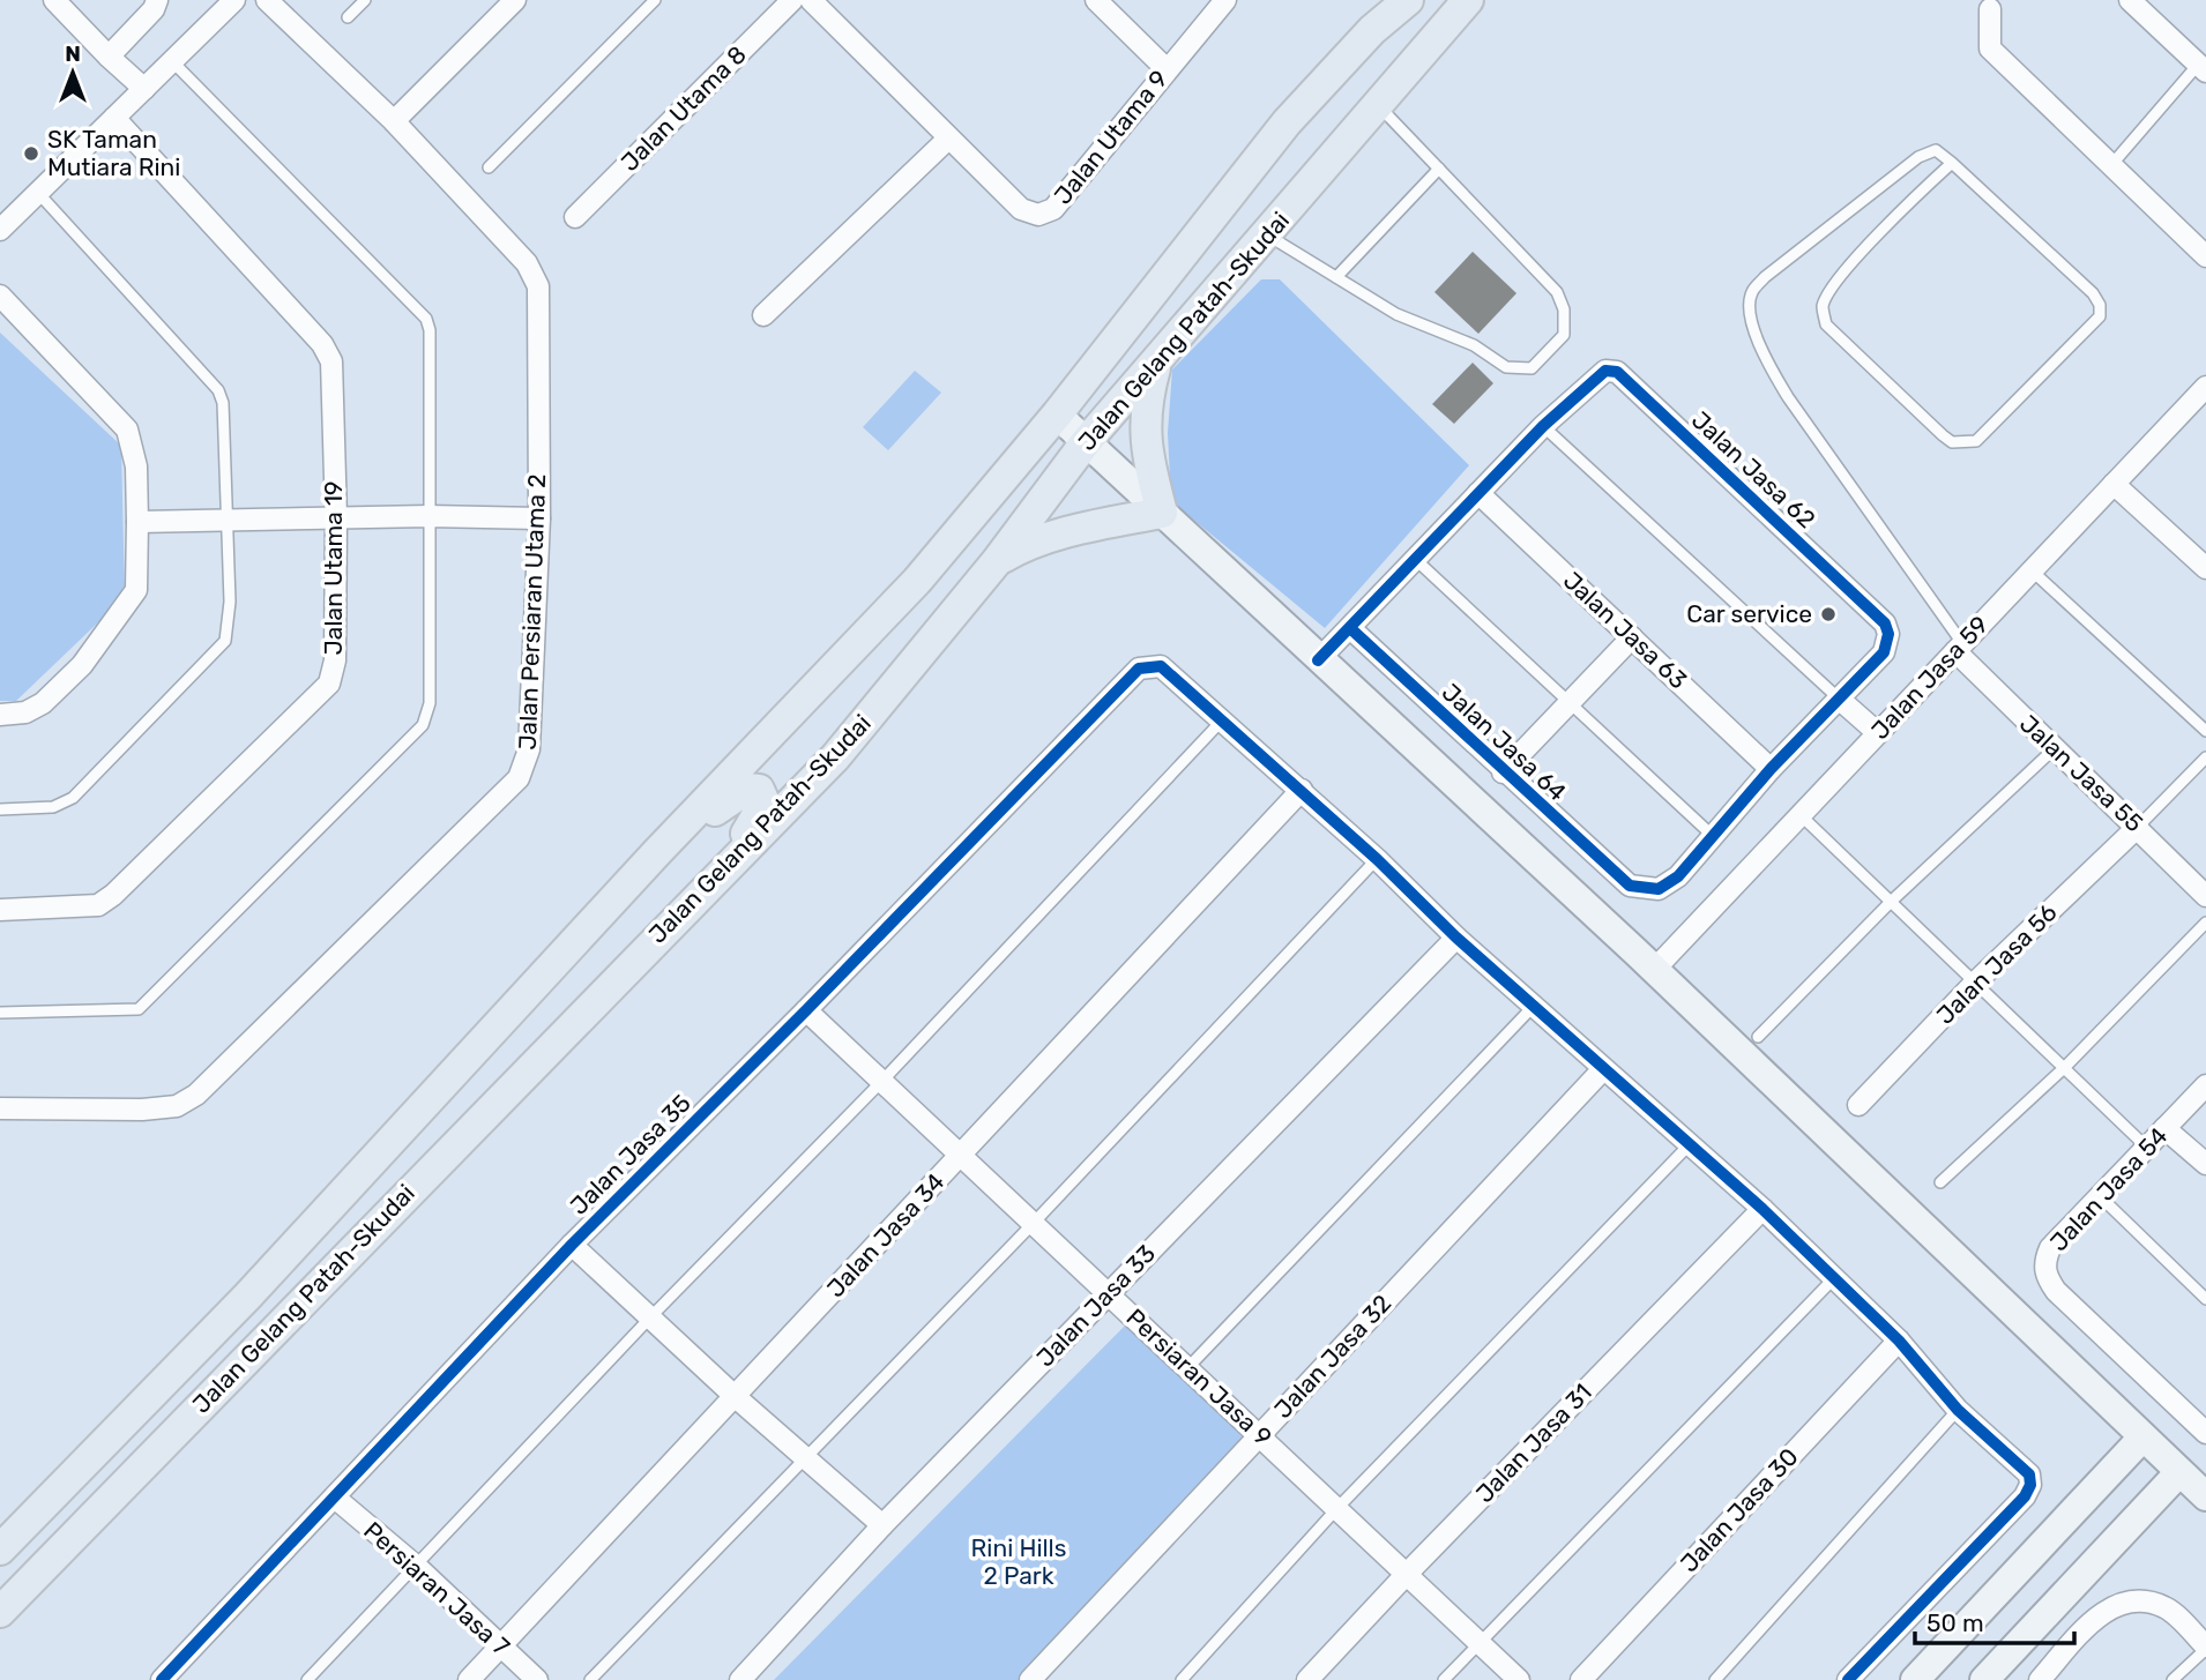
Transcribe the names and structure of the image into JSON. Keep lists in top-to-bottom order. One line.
{"streets":{"main road":["Jalan Gelang Patah-Skudai"],"street":["Jalan Utama 8","Jalan Utama 9","Jalan Jasa 62","Jalan Utama 19","Jalan Persiaran Utama 2","Jalan Jasa 63","Jalan Jasa 59","Jalan Jasa 64","Jalan Jasa 55","Jalan Jasa 56","Jalan Jasa 35","Jalan Jasa 54","Jalan Jasa 34","Jalan Jasa 33","Jalan Jasa 32","Persiaran Jasa 9","Jalan Jasa 31","Jalan Jasa 30","Persiaran Jasa 7"]},"crossings":[["Jalan Jasa 62","Jalan Jasa 63"],["Jalan Jasa 62","Jalan Jasa 64"],["Jalan Jasa 59","Jalan Jasa 55"],["Jalan Jasa 55","Jalan Jasa 56"],["Jalan Jasa 35","Persiaran Jasa 9"],["Jalan Jasa 35","Persiaran Jasa 7"],["Jalan Jasa 34","Persiaran Jasa 9"],["Jalan Jasa 34","Persiaran Jasa 7"],["Jalan Jasa 33","Persiaran Jasa 9"],["Jalan Jasa 32","Persiaran Jasa 9"],["Persiaran Jasa 9","Jalan Jasa 31"]],"parks":["Rini Hills 2 Park"],"places":["SK Taman Mutiara Rini","Car service"],"scale_bar":"50 m","north":"top"}
